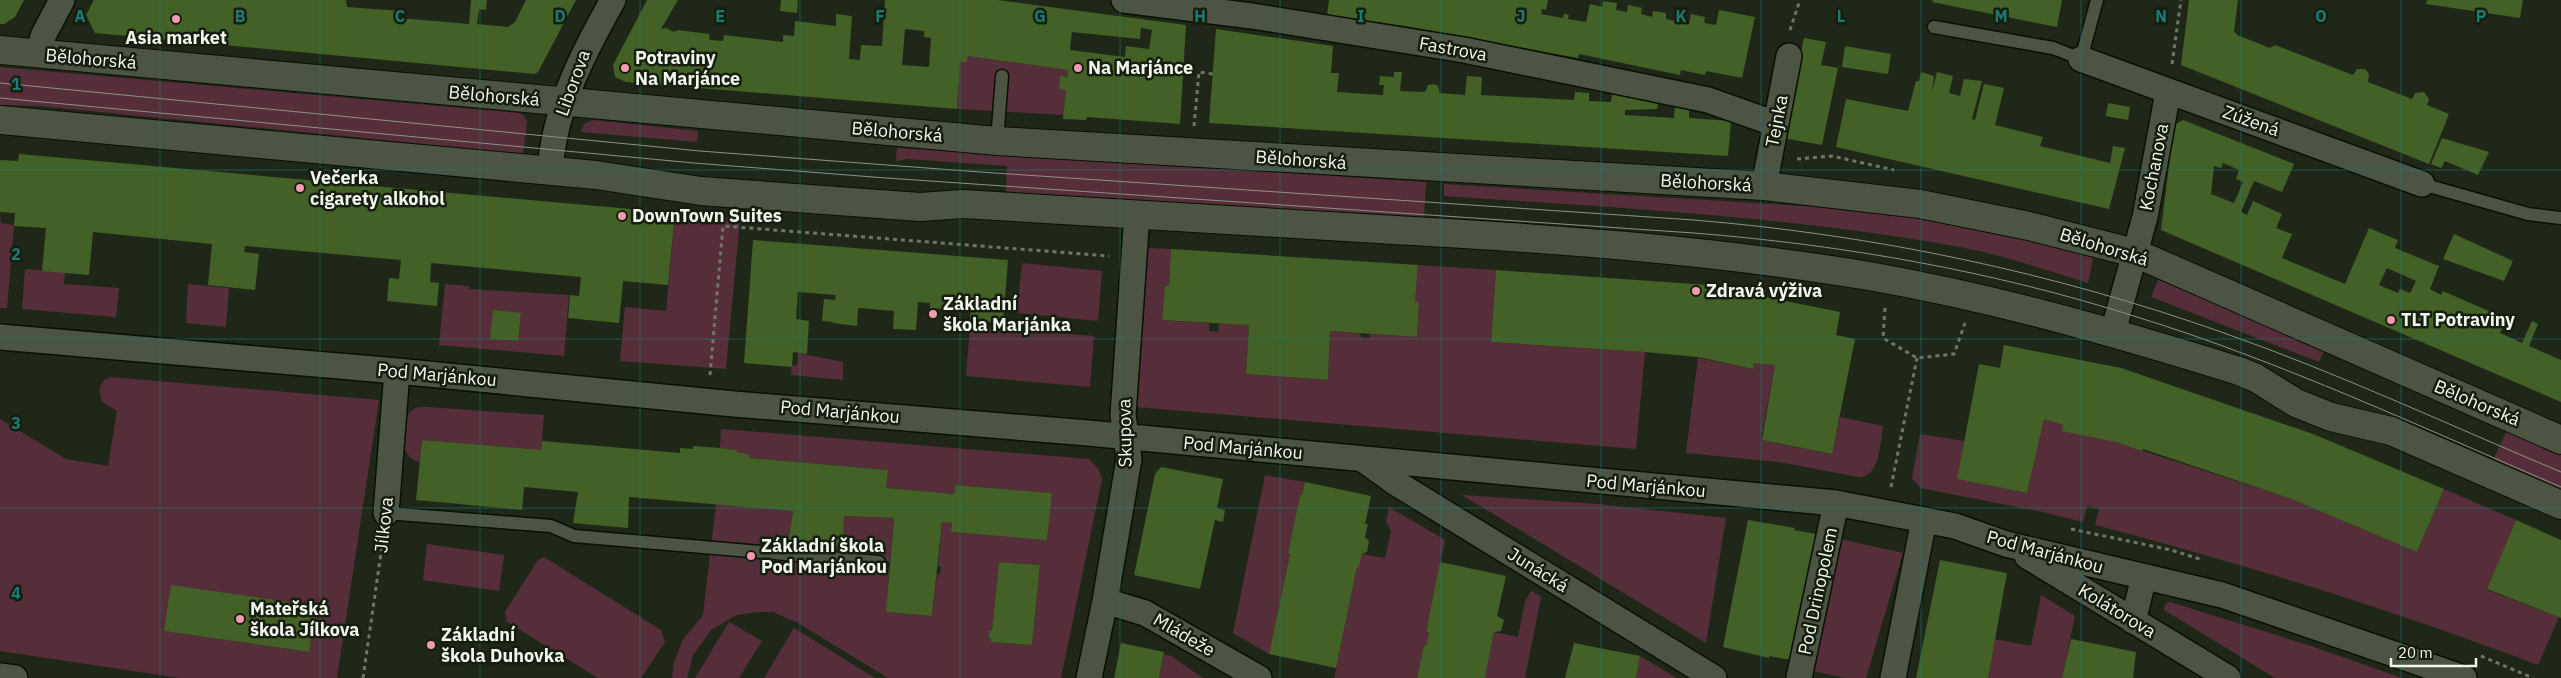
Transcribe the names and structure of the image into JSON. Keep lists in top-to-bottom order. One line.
{"streets":{"street":["Fastrova","Bělohorská","Liborova","Tejnka","Zúžená","Kochanova","Pod Marjánkou","Skupova","Jílkova","Junácká","Pod Drinopolem","Kolátorova","Mládeže"]},"crossings":[["Fastrova","Tejnka"],["Bělohorská","Liborova"],["Bělohorská","Tejnka"],["Bělohorská","Kochanova"],["Zúžená","Kochanova"],["Pod Marjánkou","Skupova"],["Pod Marjánkou","Jílkova"],["Pod Marjánkou","Junácká"],["Pod Marjánkou","Pod Drinopolem"],["Pod Marjánkou","Kolátorova"],["Skupova","Mládeže"]],"places":["Asia market","Potraviny Na Marjánce","Na Marjánce","Večerka cigarety alkohol","DownTown Suites","Zdravá výživa","Základní škola Marjánka","TLT Potraviny","Základní škola Pod Marjánkou","Mateřská škola Jílkova","Základní škola Duhovka"],"scale_bar":"20 m","grid":{"columns":["A","B","C","D","E","F","G","H","I","J","K","L","M","N","O","P"],"rows":["1","2","3","4"]}}
